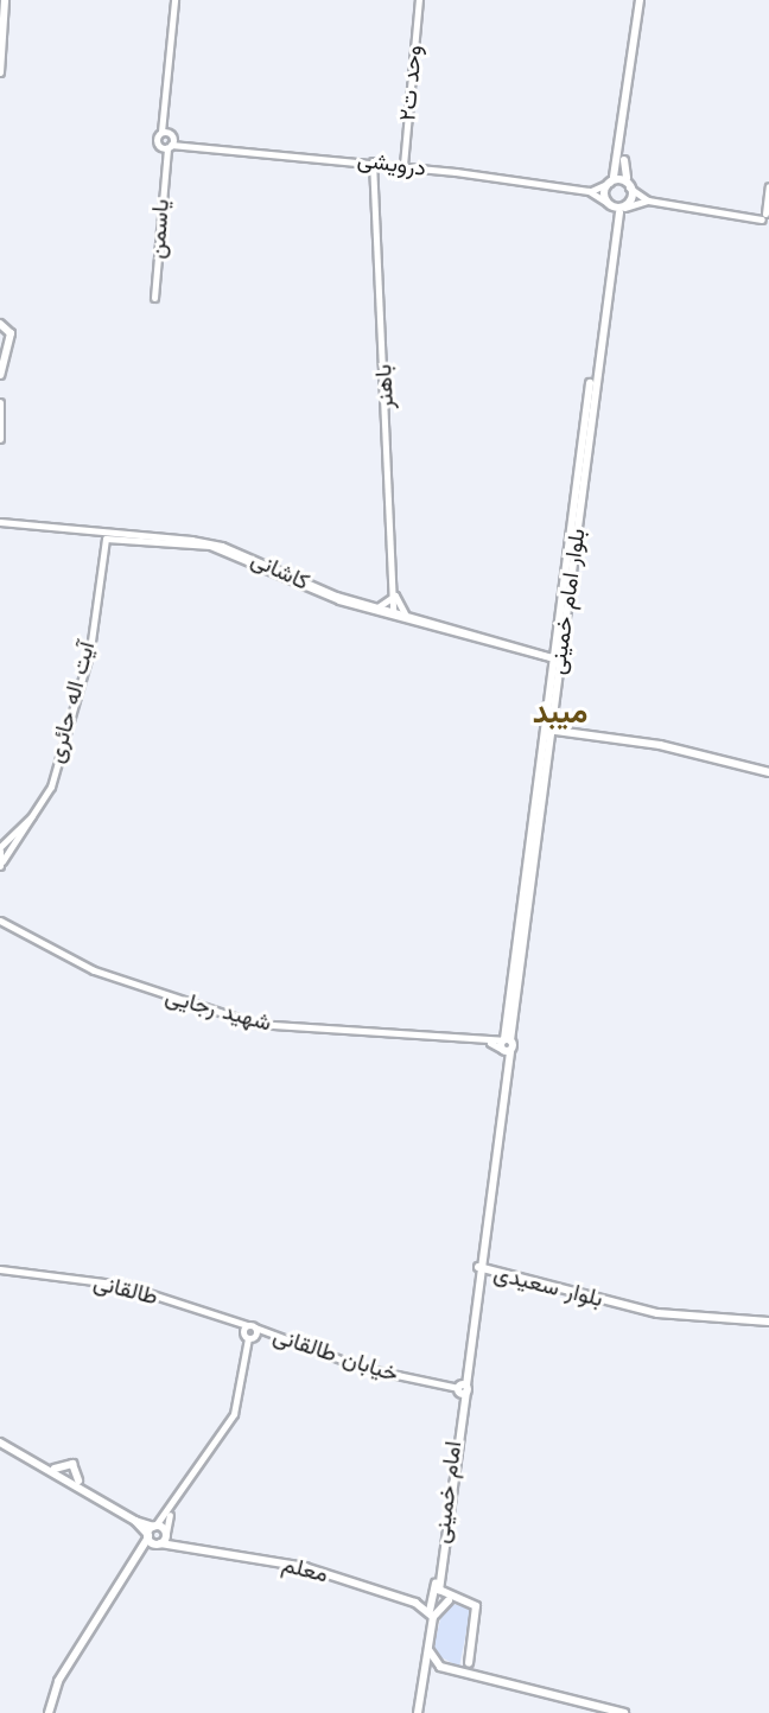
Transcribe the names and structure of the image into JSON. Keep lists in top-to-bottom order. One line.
{"streets":{"main road":["بلوار امام خمینی","بلوار سعیدی","امام خمینی","معلم"],"street":["وحد ت۲","درویشی","یاسمن","باهنر","کاشانی","آیت اله حائری","شهید رجایی","طالقانی","خیابان طالقانی"]},"crossings":[["وحد ت۲","درویشی"],["درویشی","باهنر"],["باهنر","کاشانی"],["کاشانی","بلوار امام خمینی"],["کاشانی","آیت اله حائری"],["بلوار امام خمینی","شهید رجایی"],["بلوار امام خمینی","بلوار سعیدی"],["بلوار امام خمینی","خیابان طالقانی"],["بلوار امام خمینی","امام خمینی"],["طالقانی","خیابان طالقانی"],["خیابان طالقانی","امام خمینی"],["امام خمینی","معلم"]],"districts":["میبد"]}
